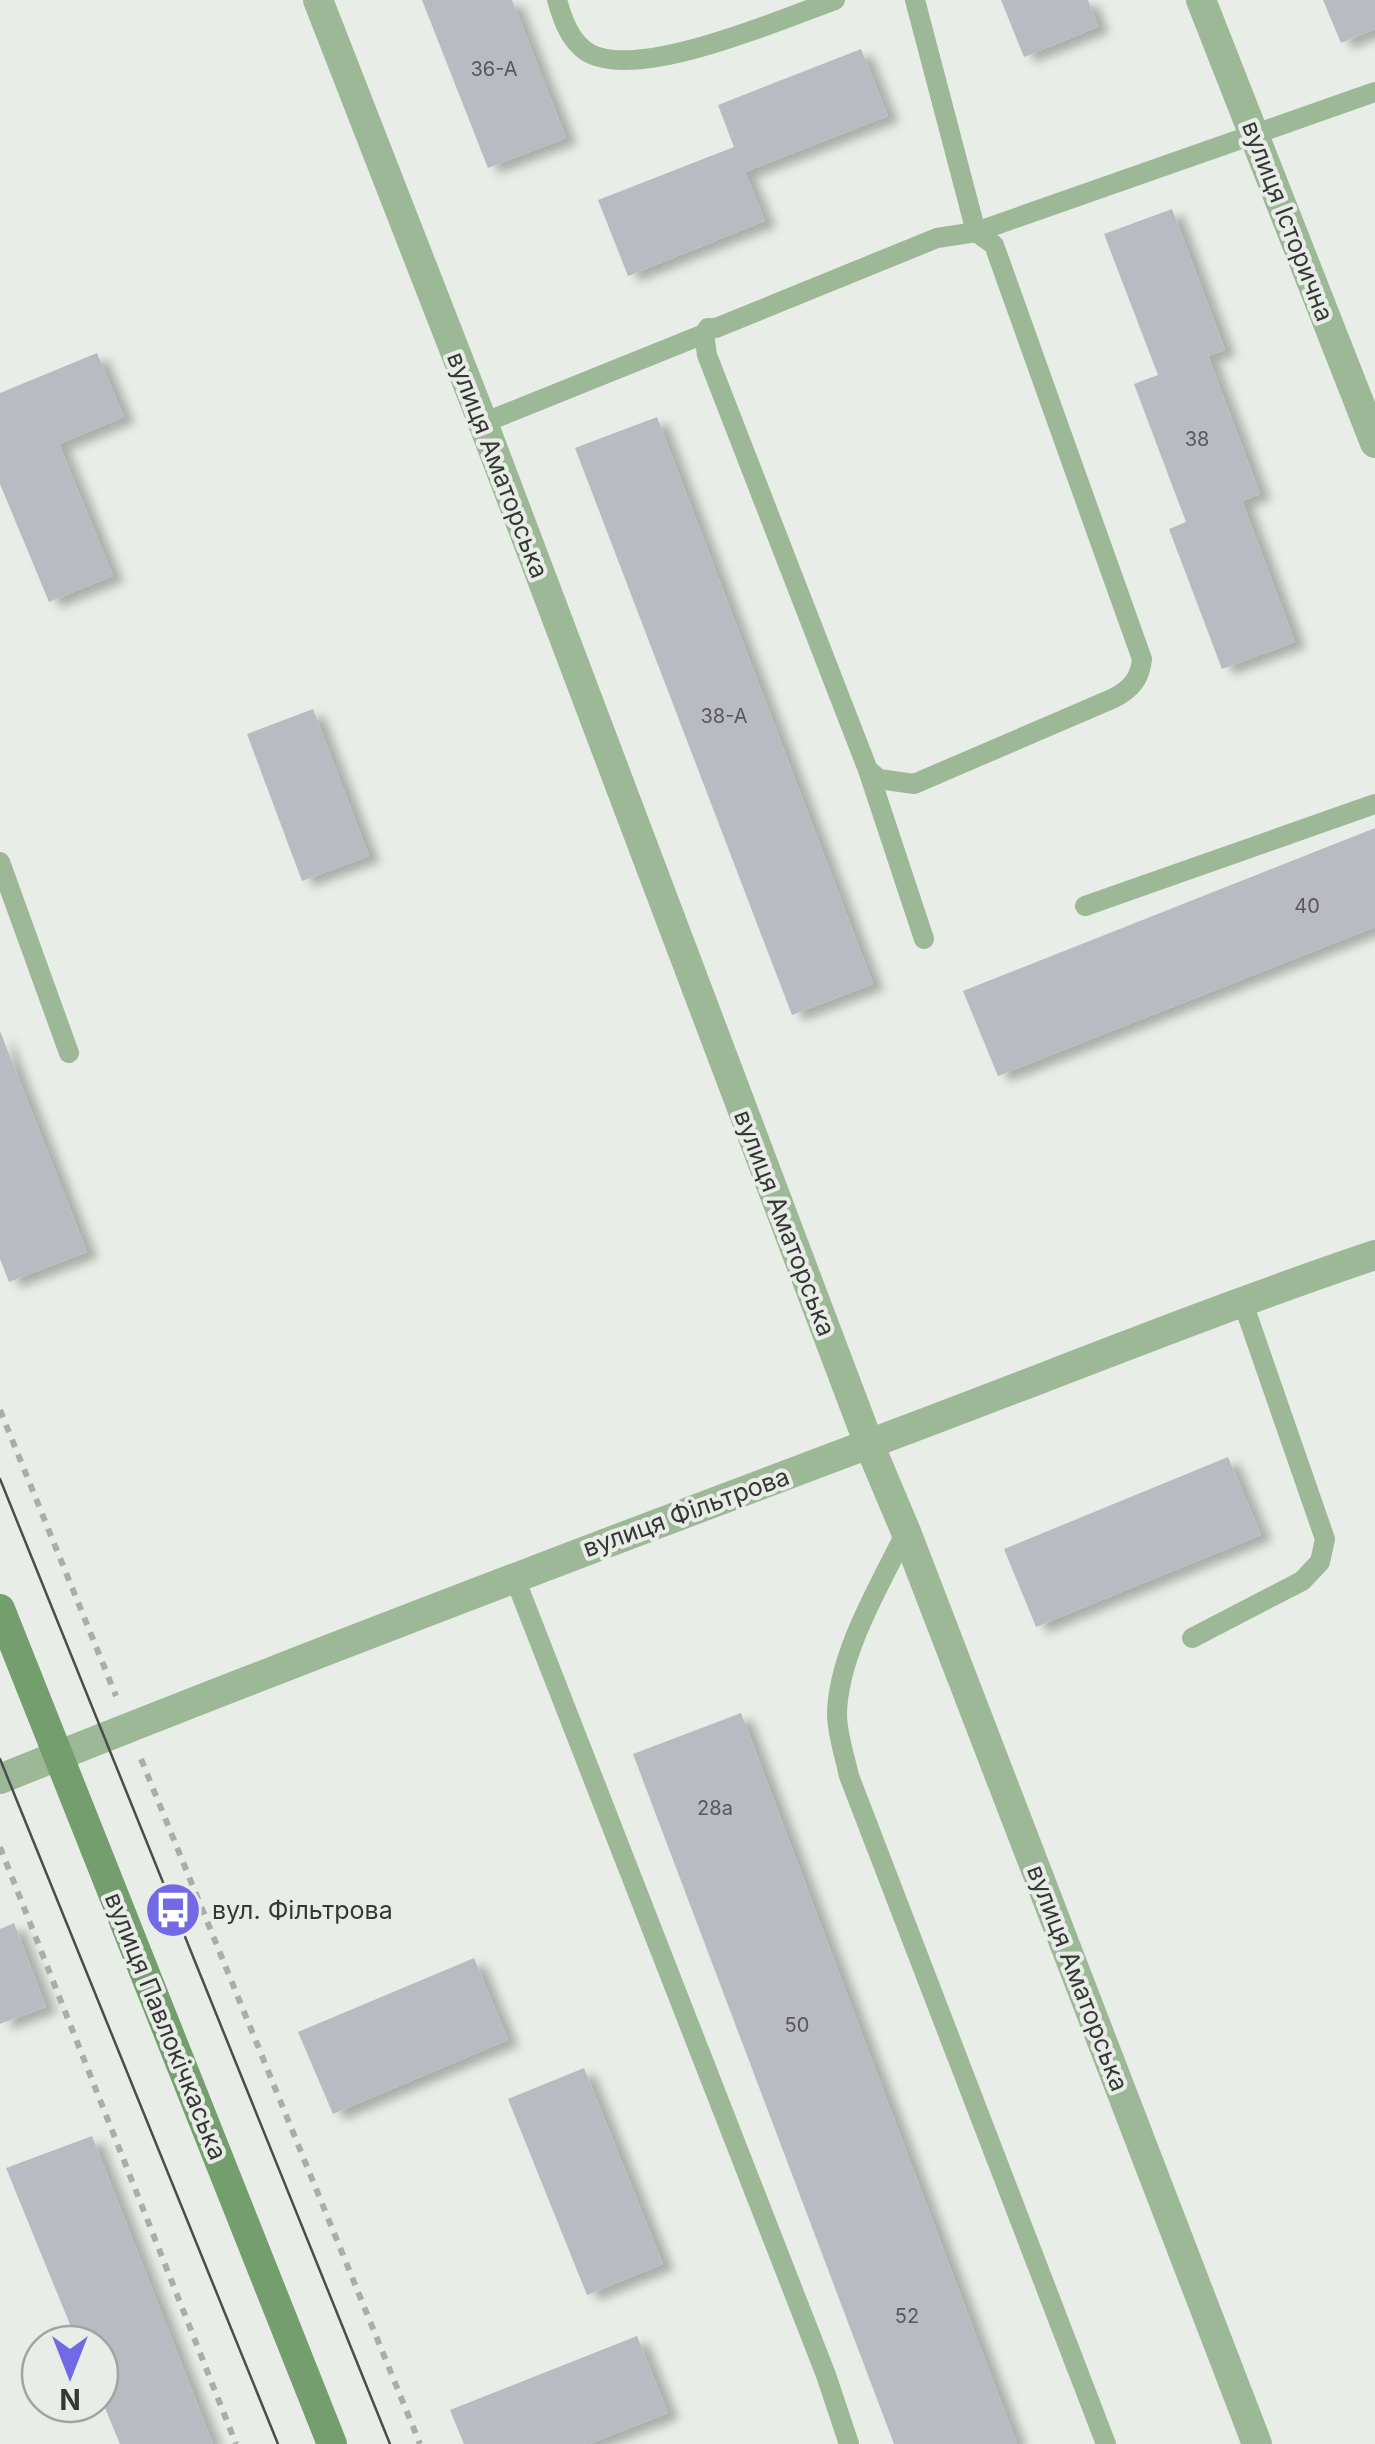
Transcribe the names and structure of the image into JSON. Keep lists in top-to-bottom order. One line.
{"streets":{"street":["вулиця Історична","вулиця Аматорська","вулиця Фільтрова","вулиця Павлокічкаська"]},"crossings":[["вулиця Аматорська","вулиця Фільтрова"],["вулиця Фільтрова","вулиця Павлокічкаська"]],"places":{"bus stop":["вул. Фільтрова"]},"house_numbers":["36-А","38","38-А","40","28а","50","52"],"north":"bottom"}
